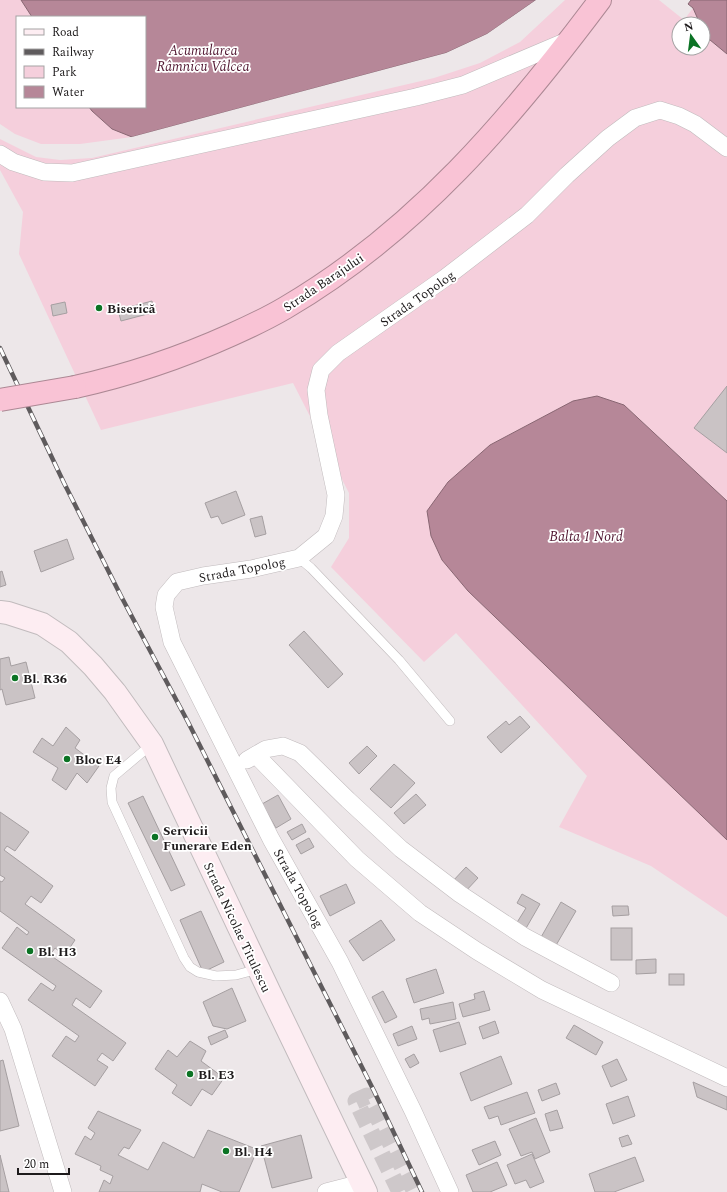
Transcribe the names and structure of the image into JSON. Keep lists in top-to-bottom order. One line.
{"streets":{"highway":["Strada Barajului"],"main road":["Strada Nicolae Titulescu"],"street":["Strada Topolog"]},"water":["Acumularea Râmnicu Vâlcea","Balta 1 Nord"],"places":["Biserică","Bl. R36","Bloc E4","Servicii Funerare Eden","Bl. H3","Bl. E3","Bl. H4"],"legend":["Road","Railway","Park","Water"],"scale_bar":"20 m","north":"top"}
